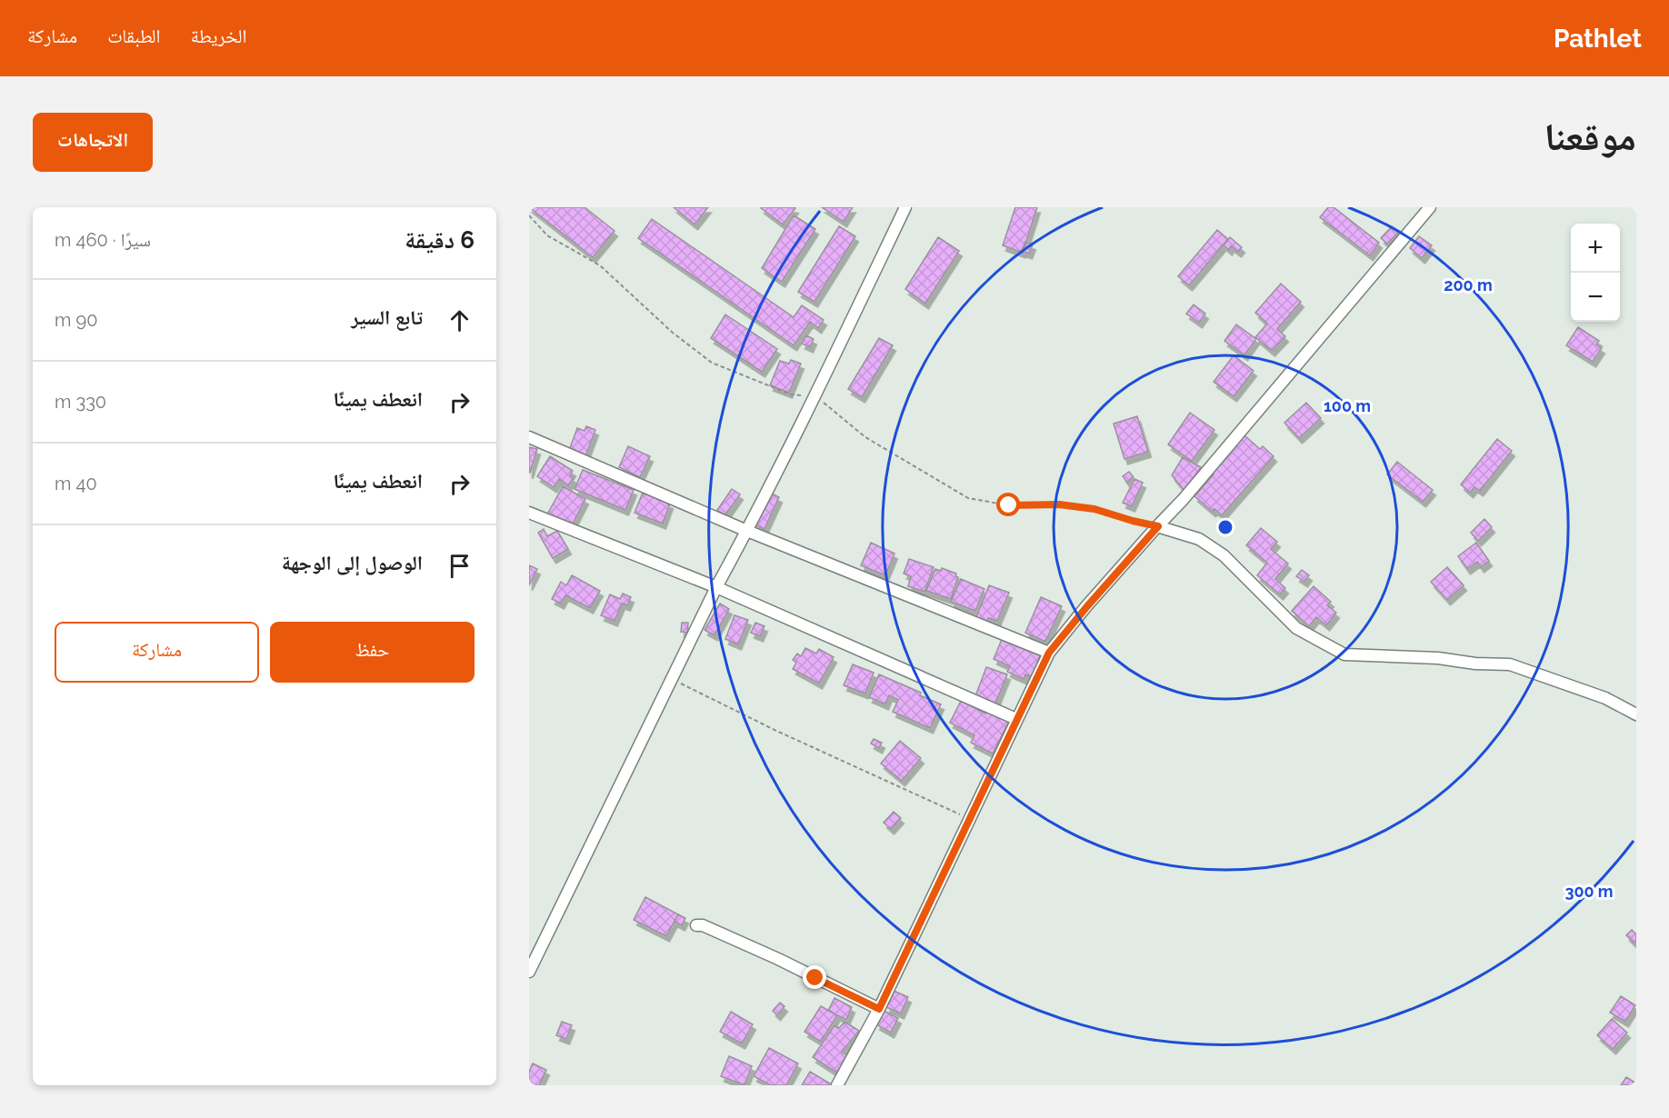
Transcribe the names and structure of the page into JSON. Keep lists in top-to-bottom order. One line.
{"page":{"header":"Pathlet","nav":["الخريطة","الطبقات","مشاركة"],"title":"موقعنا","buttons":["الاتجاهات",["حفظ","مشاركة"]],"heading":["6 دقيقة","سيرًا · 460 m"],"map_buttons":["+","−"],"list":[["تابع السير","90 m"],["انعطف يمينًا","330 m"],["انعطف يمينًا","40 m"],"الوصول إلى الوجهة"]},"rings":["200 m","100 m","300 m"]}
